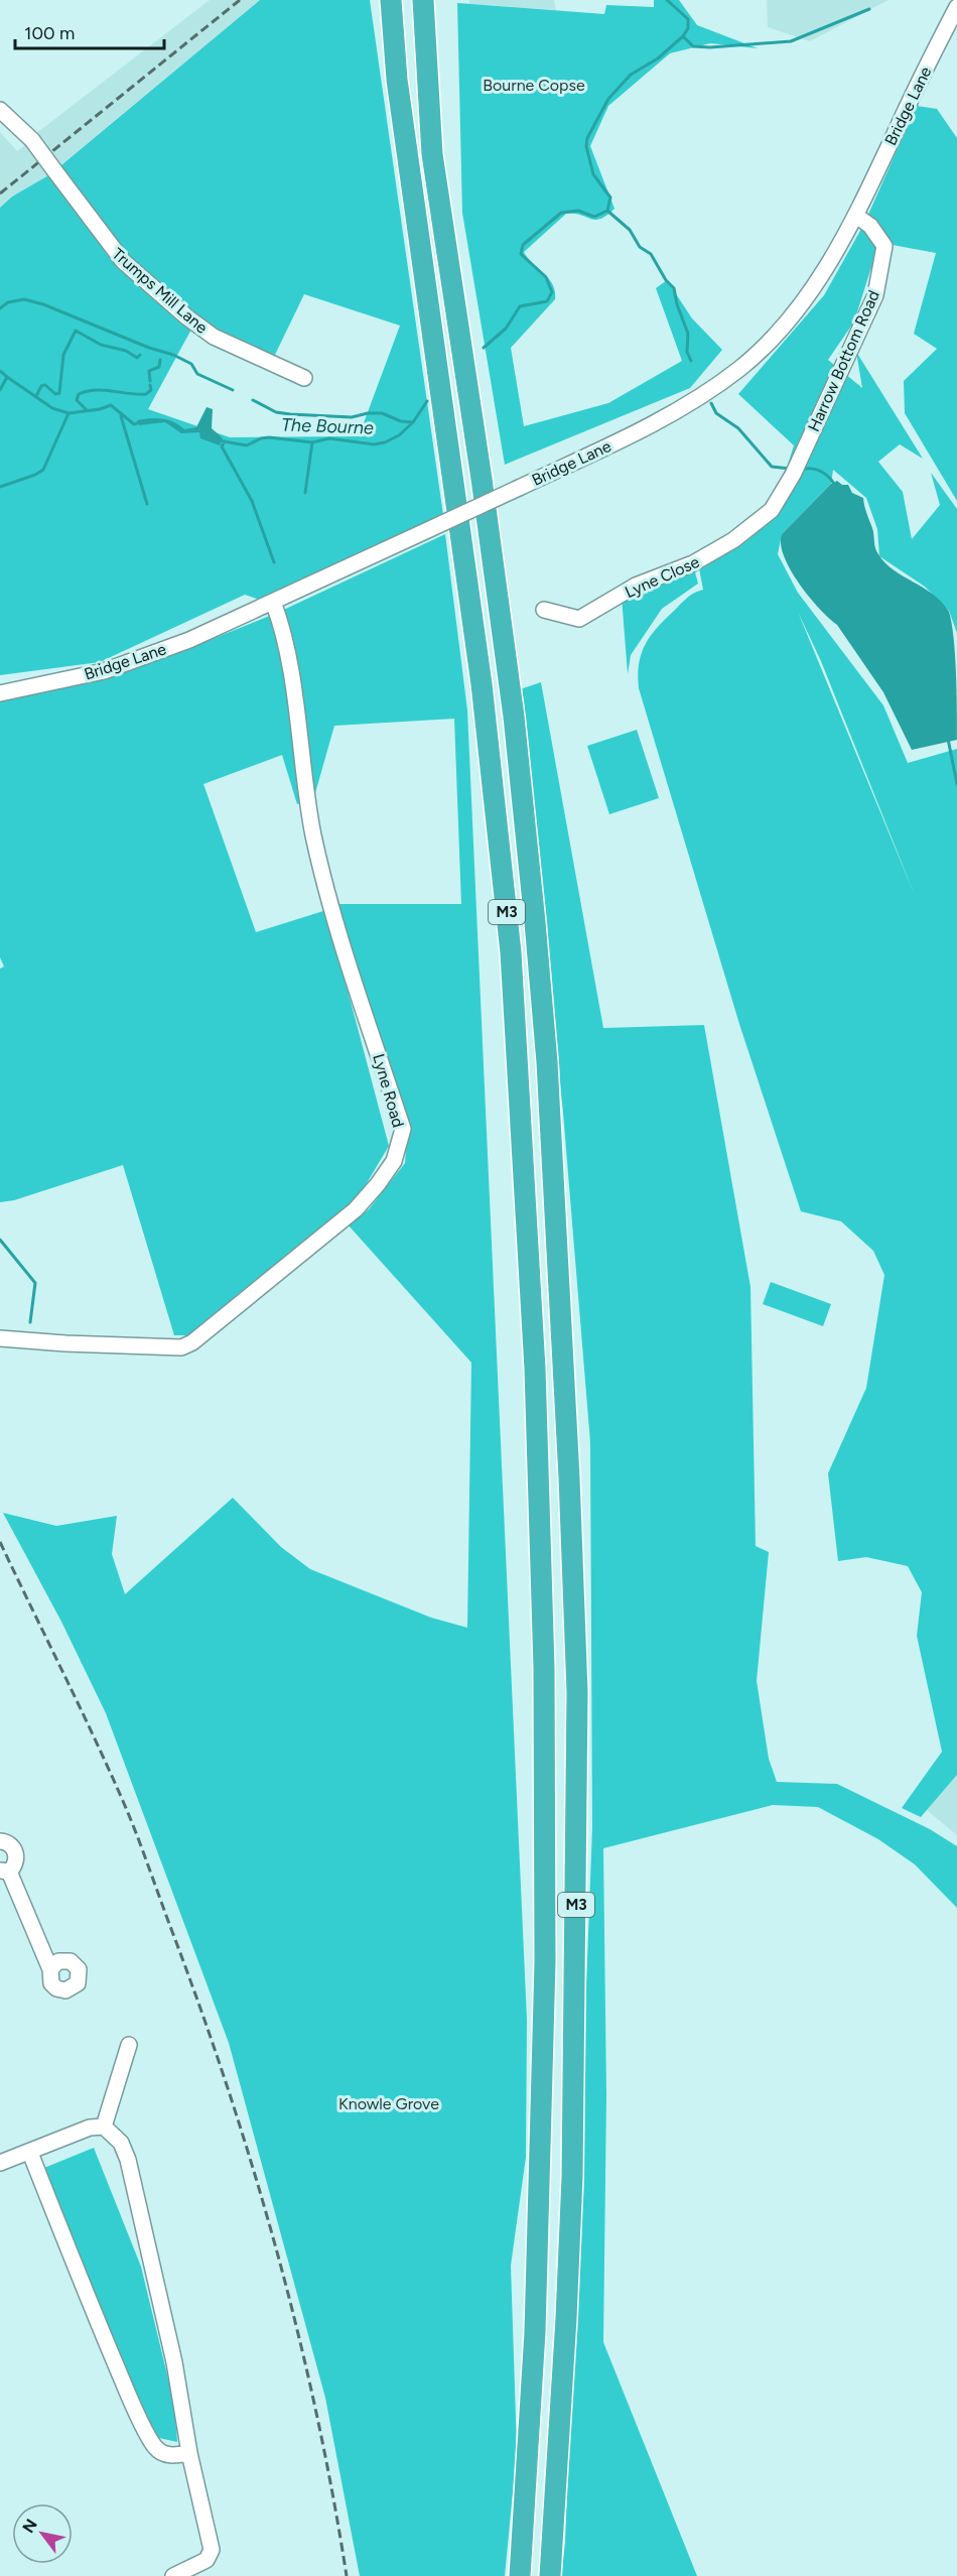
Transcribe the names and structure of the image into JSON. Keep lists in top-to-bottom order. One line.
{"streets":{"highway":["M3"],"street":["Bridge Lane","Trumps Mill Lane","Harrow Bottom Road","Lyne Close","Lyne Road"]},"crossings":[["Bridge Lane","Harrow Bottom Road"],["Bridge Lane","Lyne Road"],["Harrow Bottom Road","Lyne Close"]],"water":["The Bourne"],"parks":["Bourne Copse","Knowle Grove"],"scale_bar":"100 m","north":"top left"}
